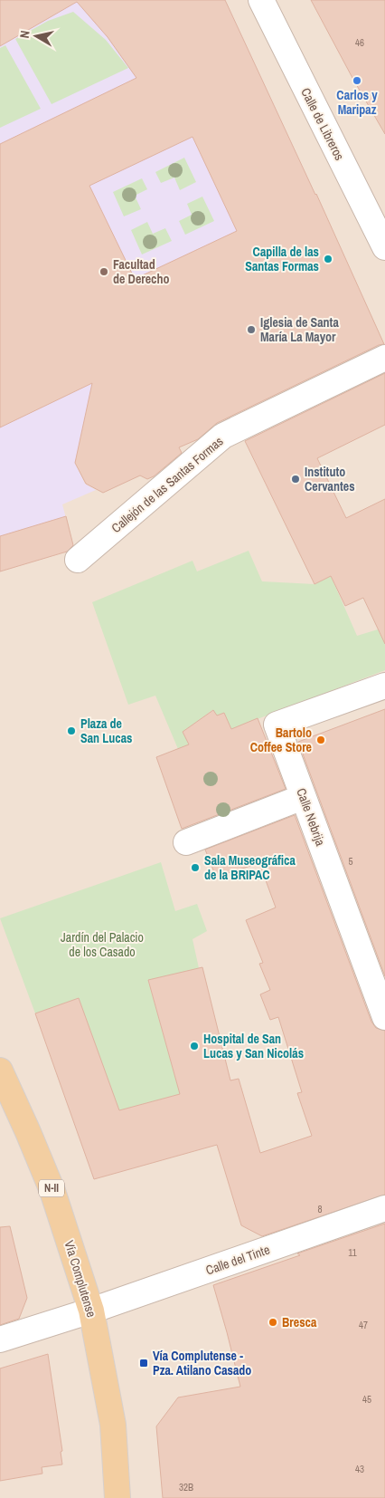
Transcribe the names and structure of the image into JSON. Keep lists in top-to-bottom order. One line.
{"streets":{"main road":["N-II","Vía Complutense"],"street":["Calle de Libreros","Callejón de las Santas Formas","Calle Nebrija","Calle del Tinte"]},"crossings":[["Calle del Tinte","Vía Complutense"]],"parks":["Jardín del Palacio de los Casado"],"places":{"other":["Carlos y Maripaz","Capilla de las Santas Formas","Facultad de Derecho","Iglesia de Santa María La Mayor","Instituto Cervantes","Plaza de San Lucas","Bartolo Coffee Store","Sala Museográfica de la BRIPAC","Hospital de San Lucas y San Nicolás","Bresca"],"transit":["Vía Complutense - Pza. Atilano Casado"]},"house_numbers":["46","5","8","11","47","45","43","32B"],"north":"left"}
